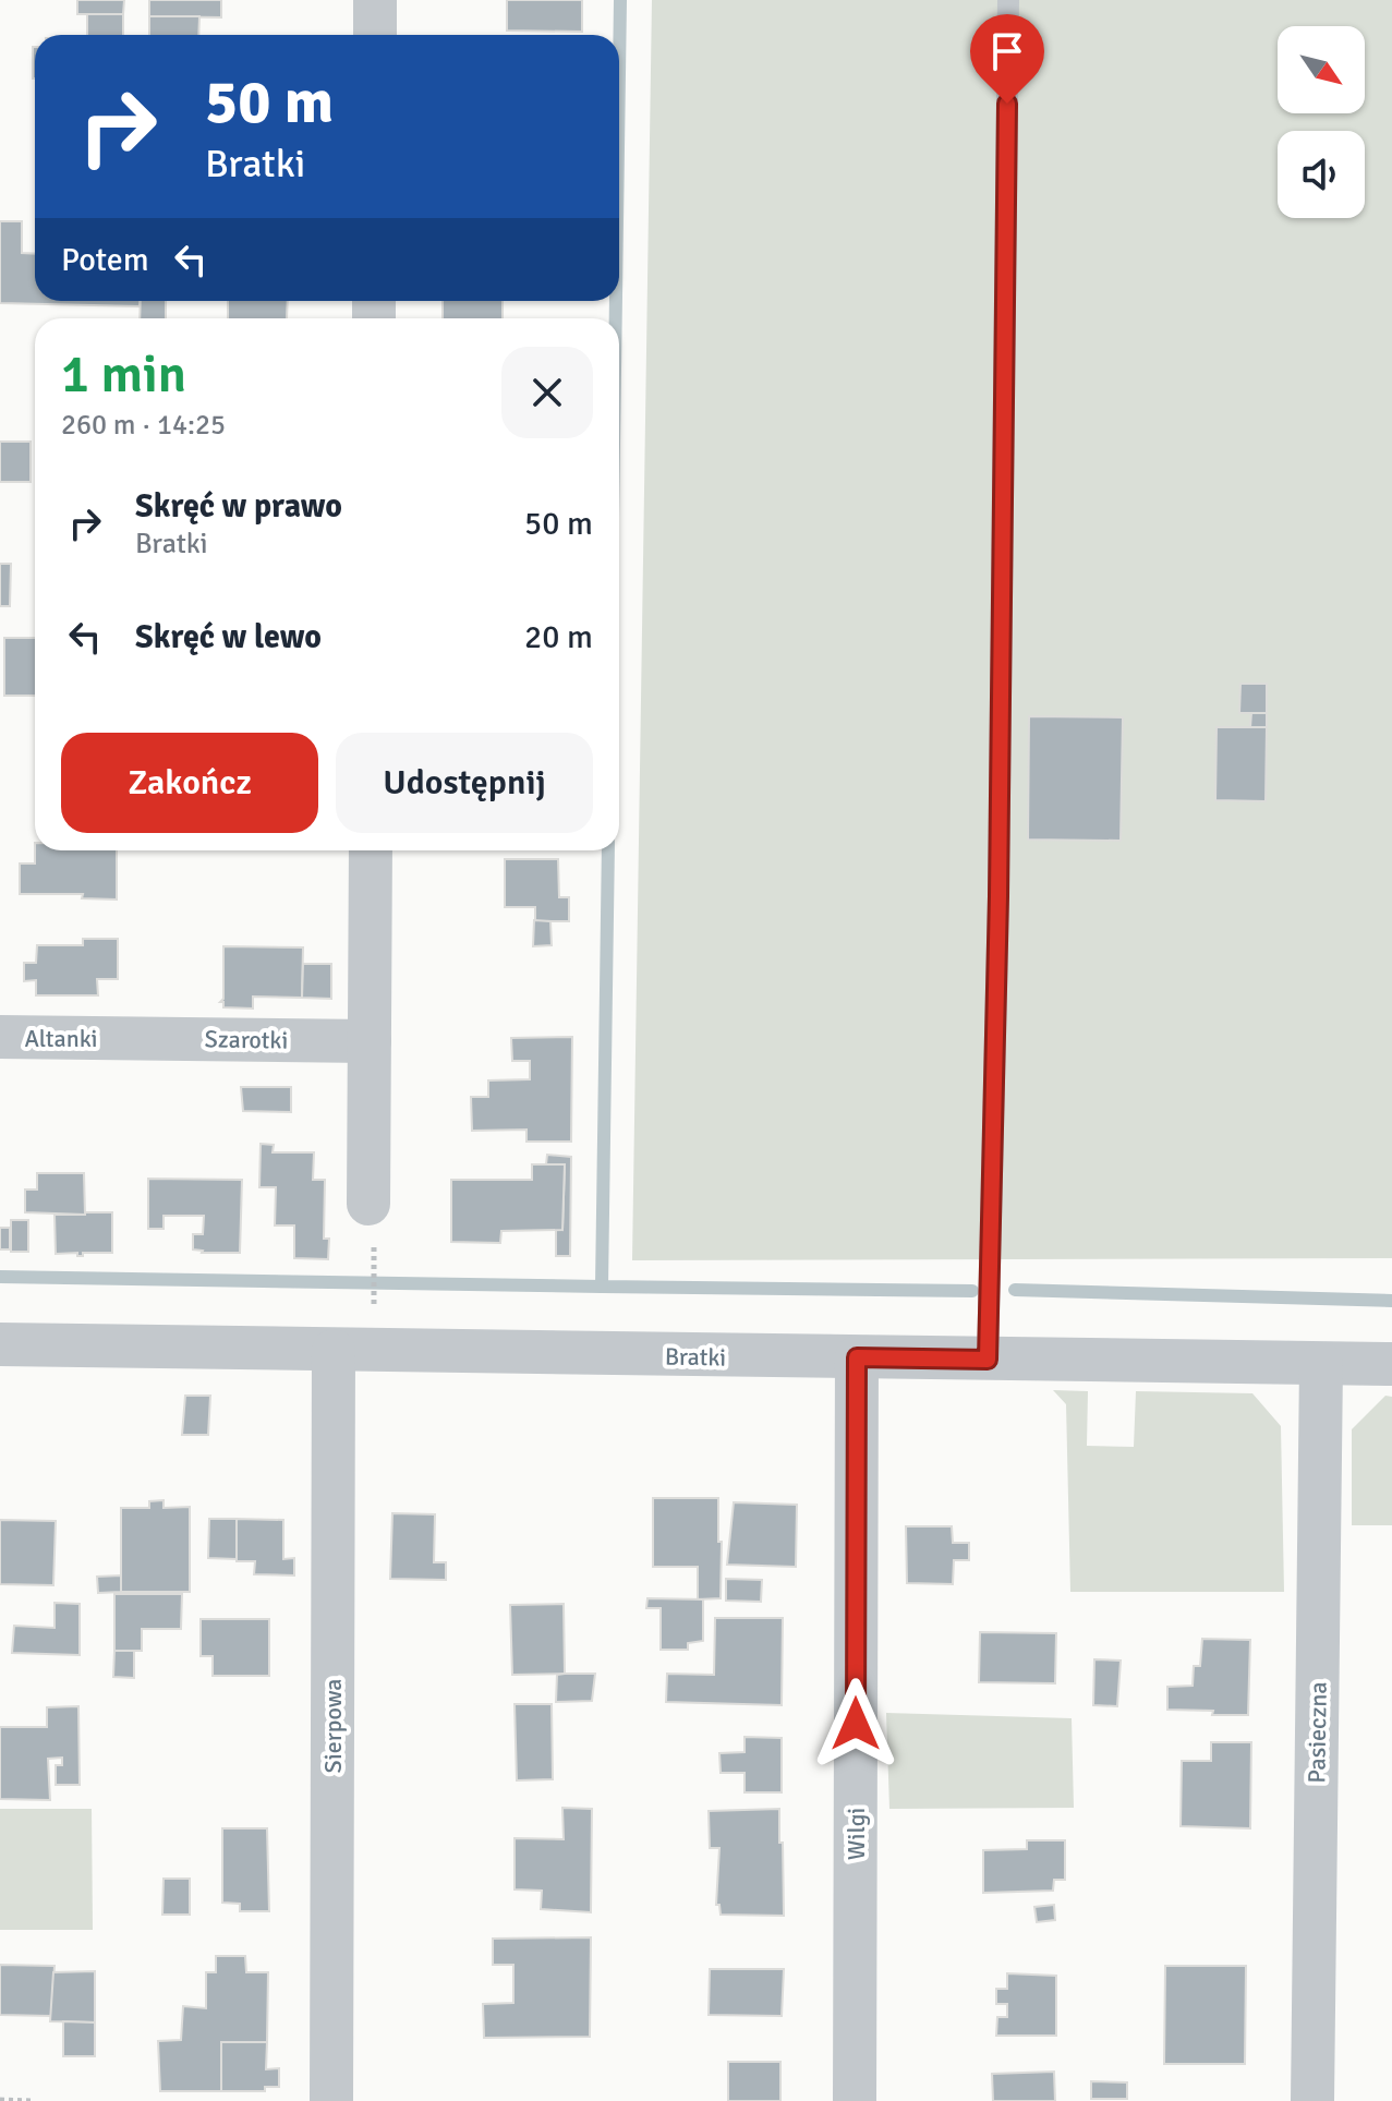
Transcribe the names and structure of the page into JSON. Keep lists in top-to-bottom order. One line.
{"streets":{"street":["Altanki","Szarotki","Bratki","Sierpowa","Pasieczna","Wilgi"]},"crossings":[["Altanki","Szarotki"],["Bratki","Sierpowa"],["Bratki","Pasieczna"],["Bratki","Wilgi"]],"north":"bottom right","page":{"turn":["50 m","Bratki"],"then":"Potem","heading":["1 min","260 m · 14:25"],"list":[{"name":"Skręć w prawo","note":"Bratki","value":"50 m"},{"name":"Skręć w lewo","value":"20 m"}],"buttons":["Zakończ","Udostępnij"]}}
